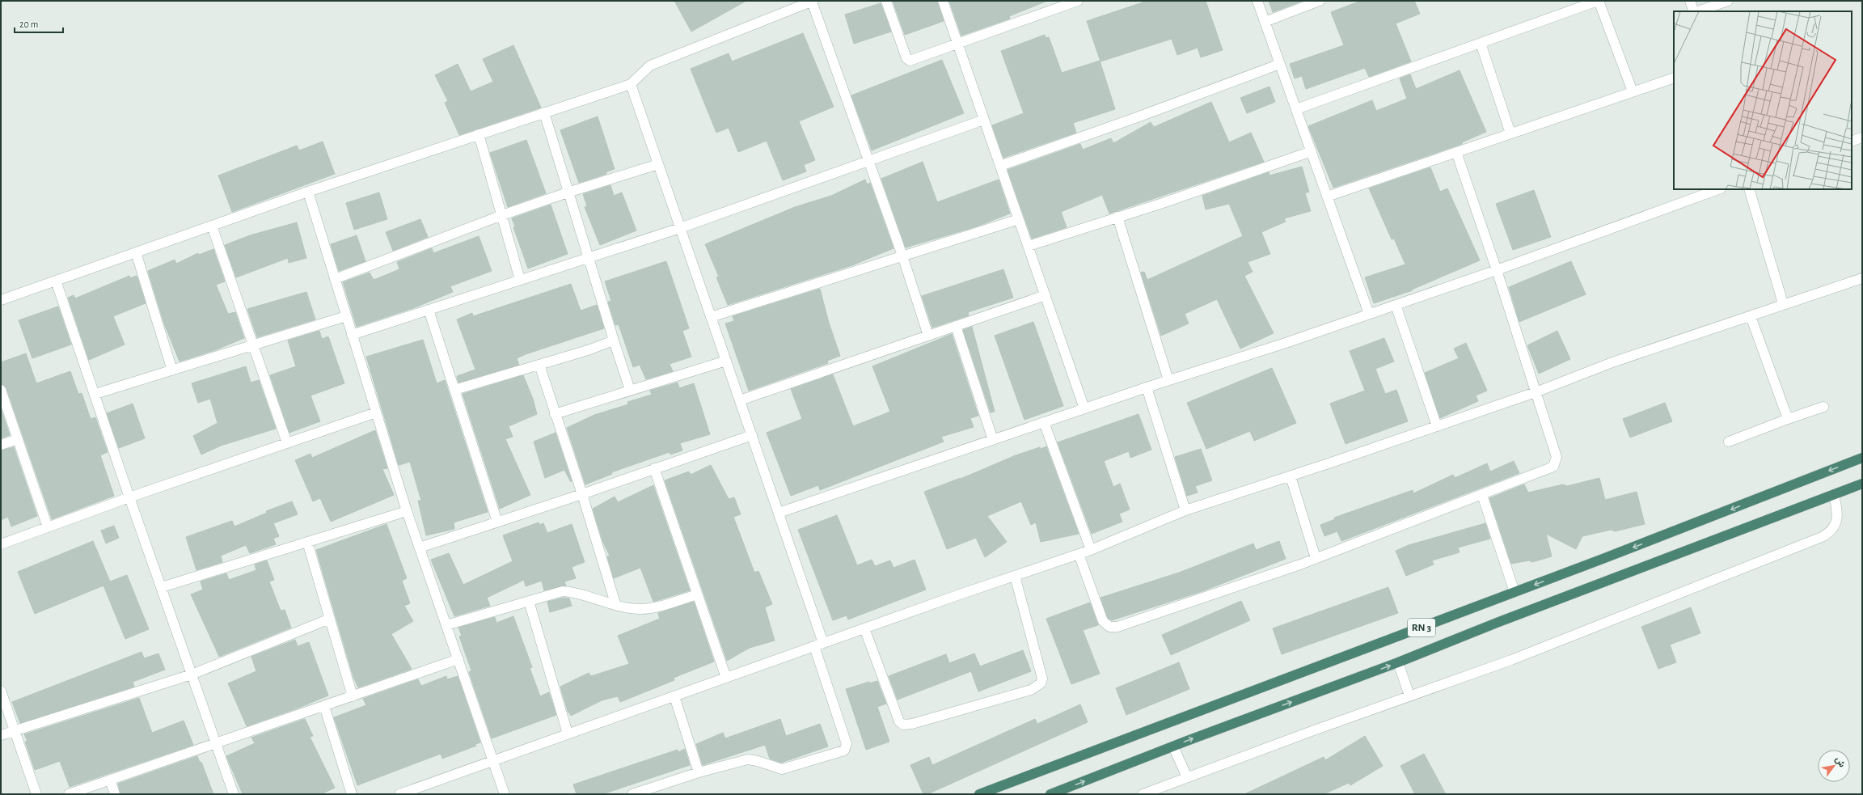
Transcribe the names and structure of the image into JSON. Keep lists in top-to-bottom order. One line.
{"streets":{"highway":["RN 3"]},"scale_bar":"20 m","north":"top right"}
